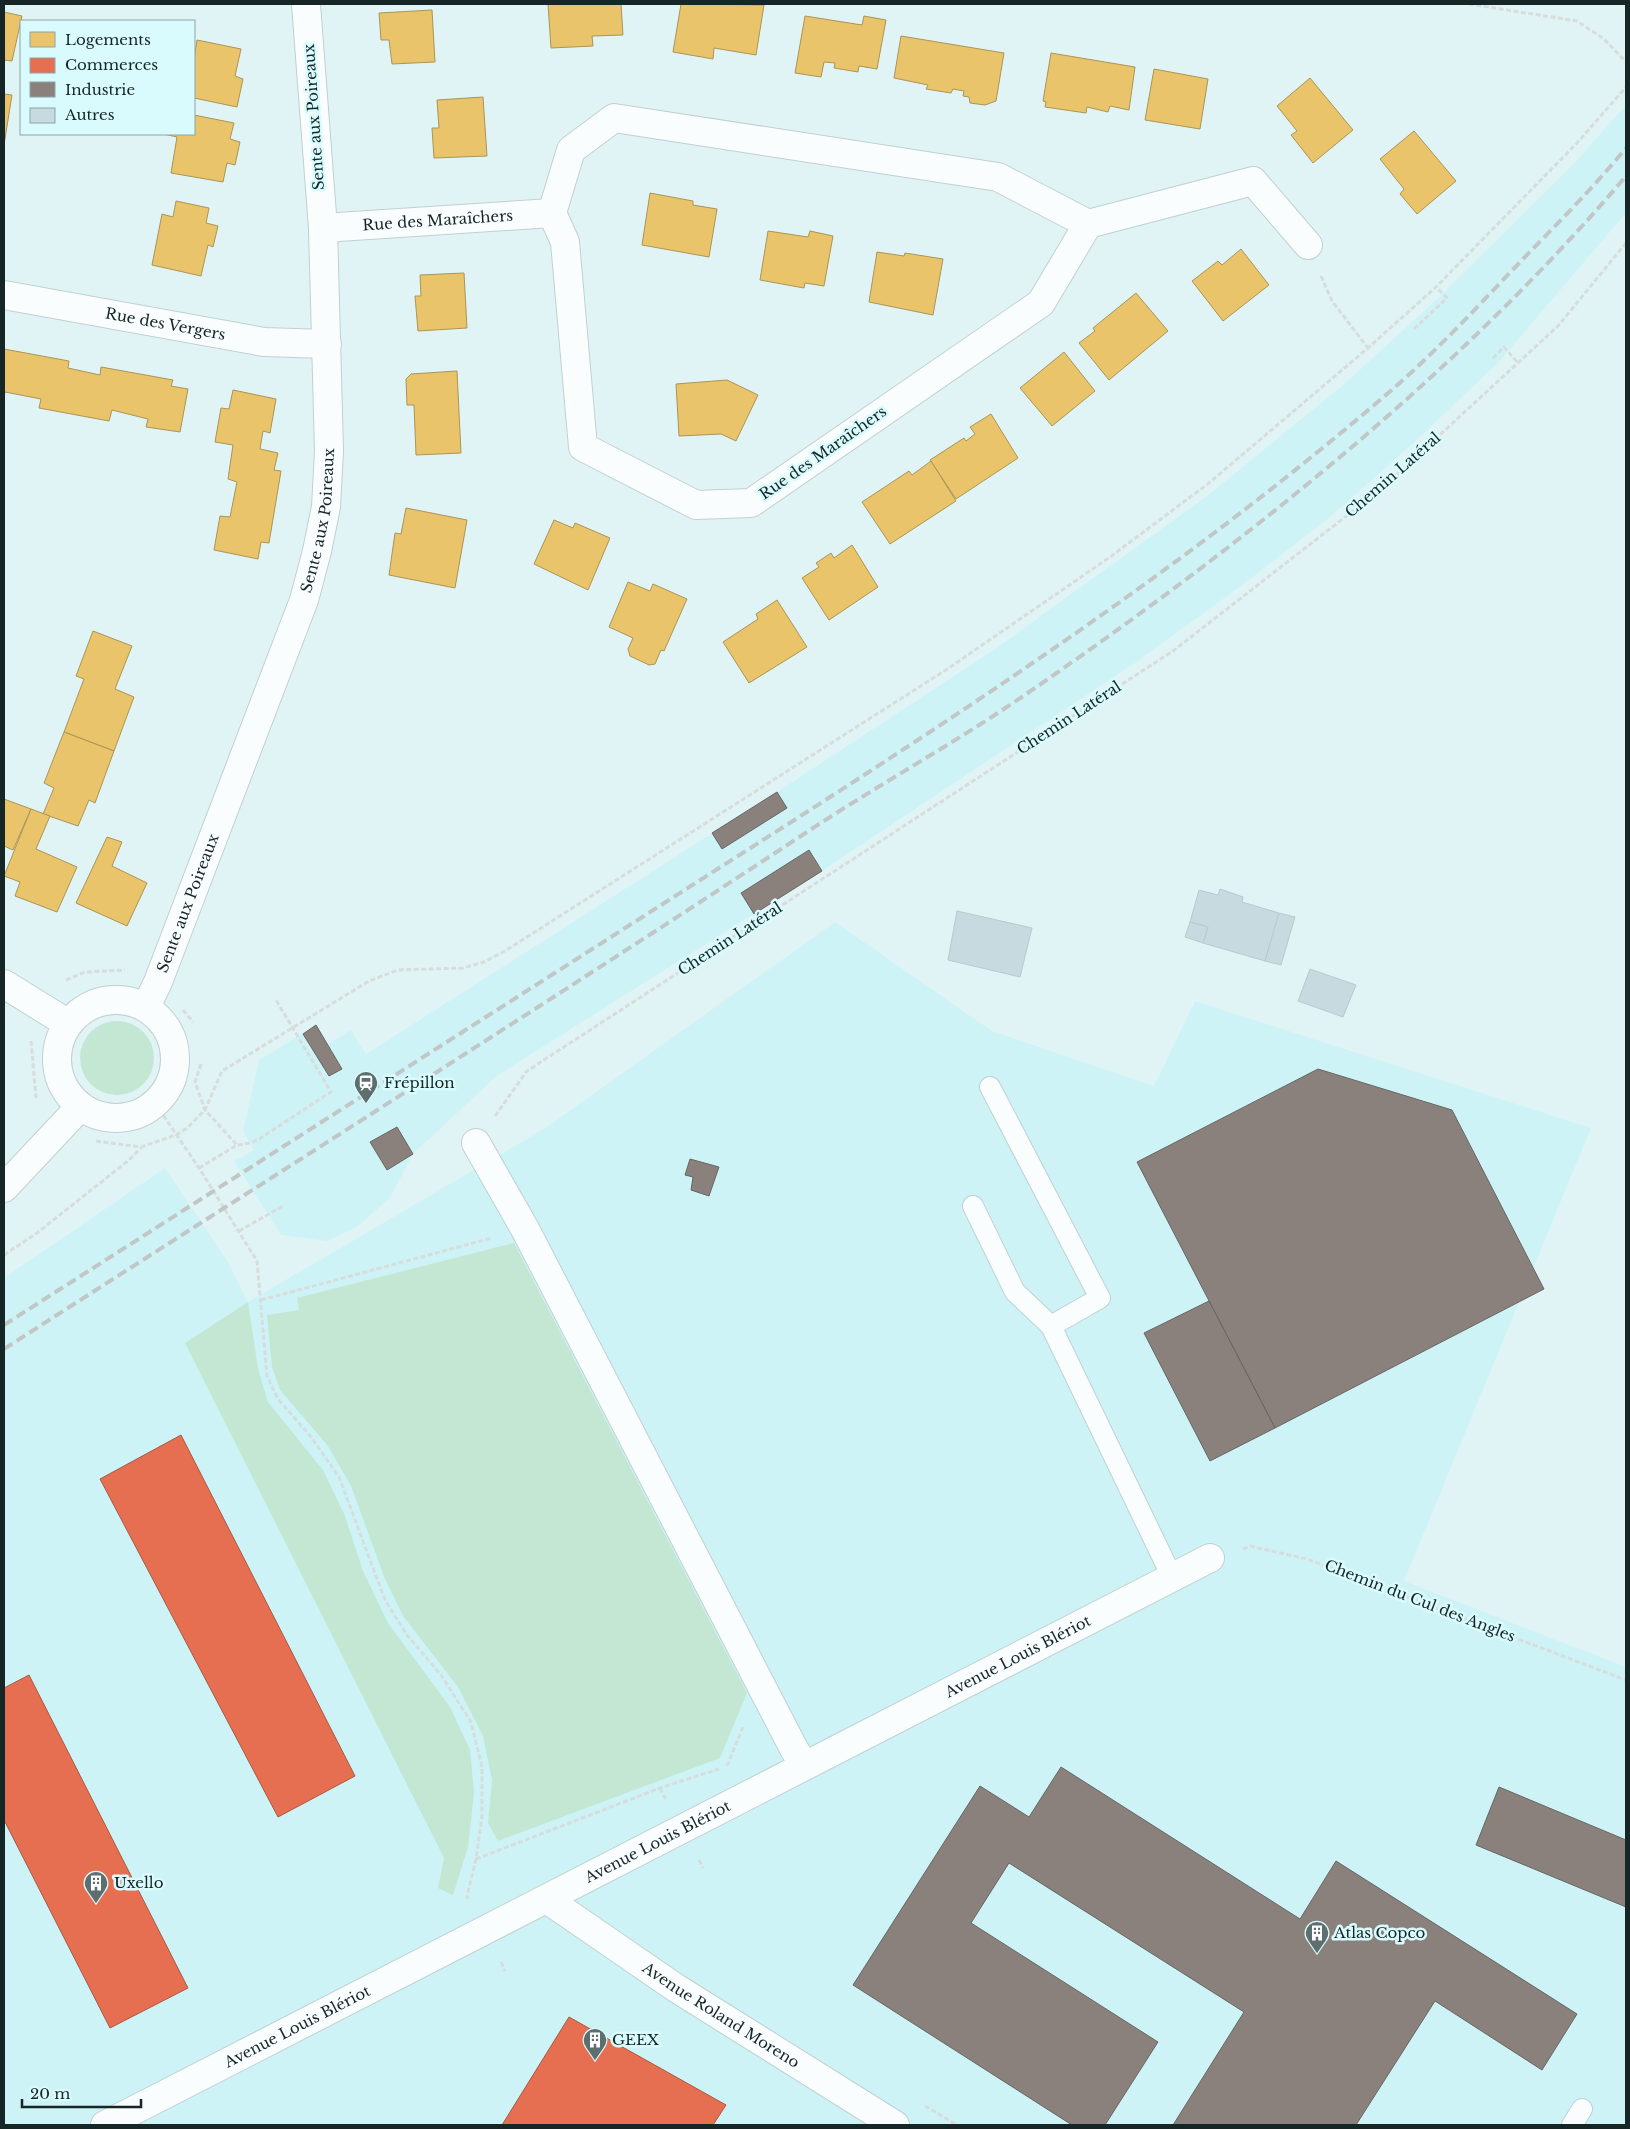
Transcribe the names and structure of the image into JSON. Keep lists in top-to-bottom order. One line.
{"streets":{"street":["Sente aux Poireaux","Rue des Maraîchers","Rue des Vergers","Avenue Louis Blériot","Avenue Roland Moreno"],"path":["Chemin Latéral","Chemin du Cul des Angles"]},"crossings":[["Sente aux Poireaux","Rue des Maraîchers"],["Sente aux Poireaux","Rue des Vergers"],["Chemin du Cul des Angles","Avenue Louis Blériot"],["Avenue Louis Blériot","Avenue Roland Moreno"]],"places":{"station":["Frépillon"],"building":["Uxello","Atlas Copco","GEEX"]},"legend":["Logements","Commerces","Industrie","Autres"],"scale_bar":"20 m"}
